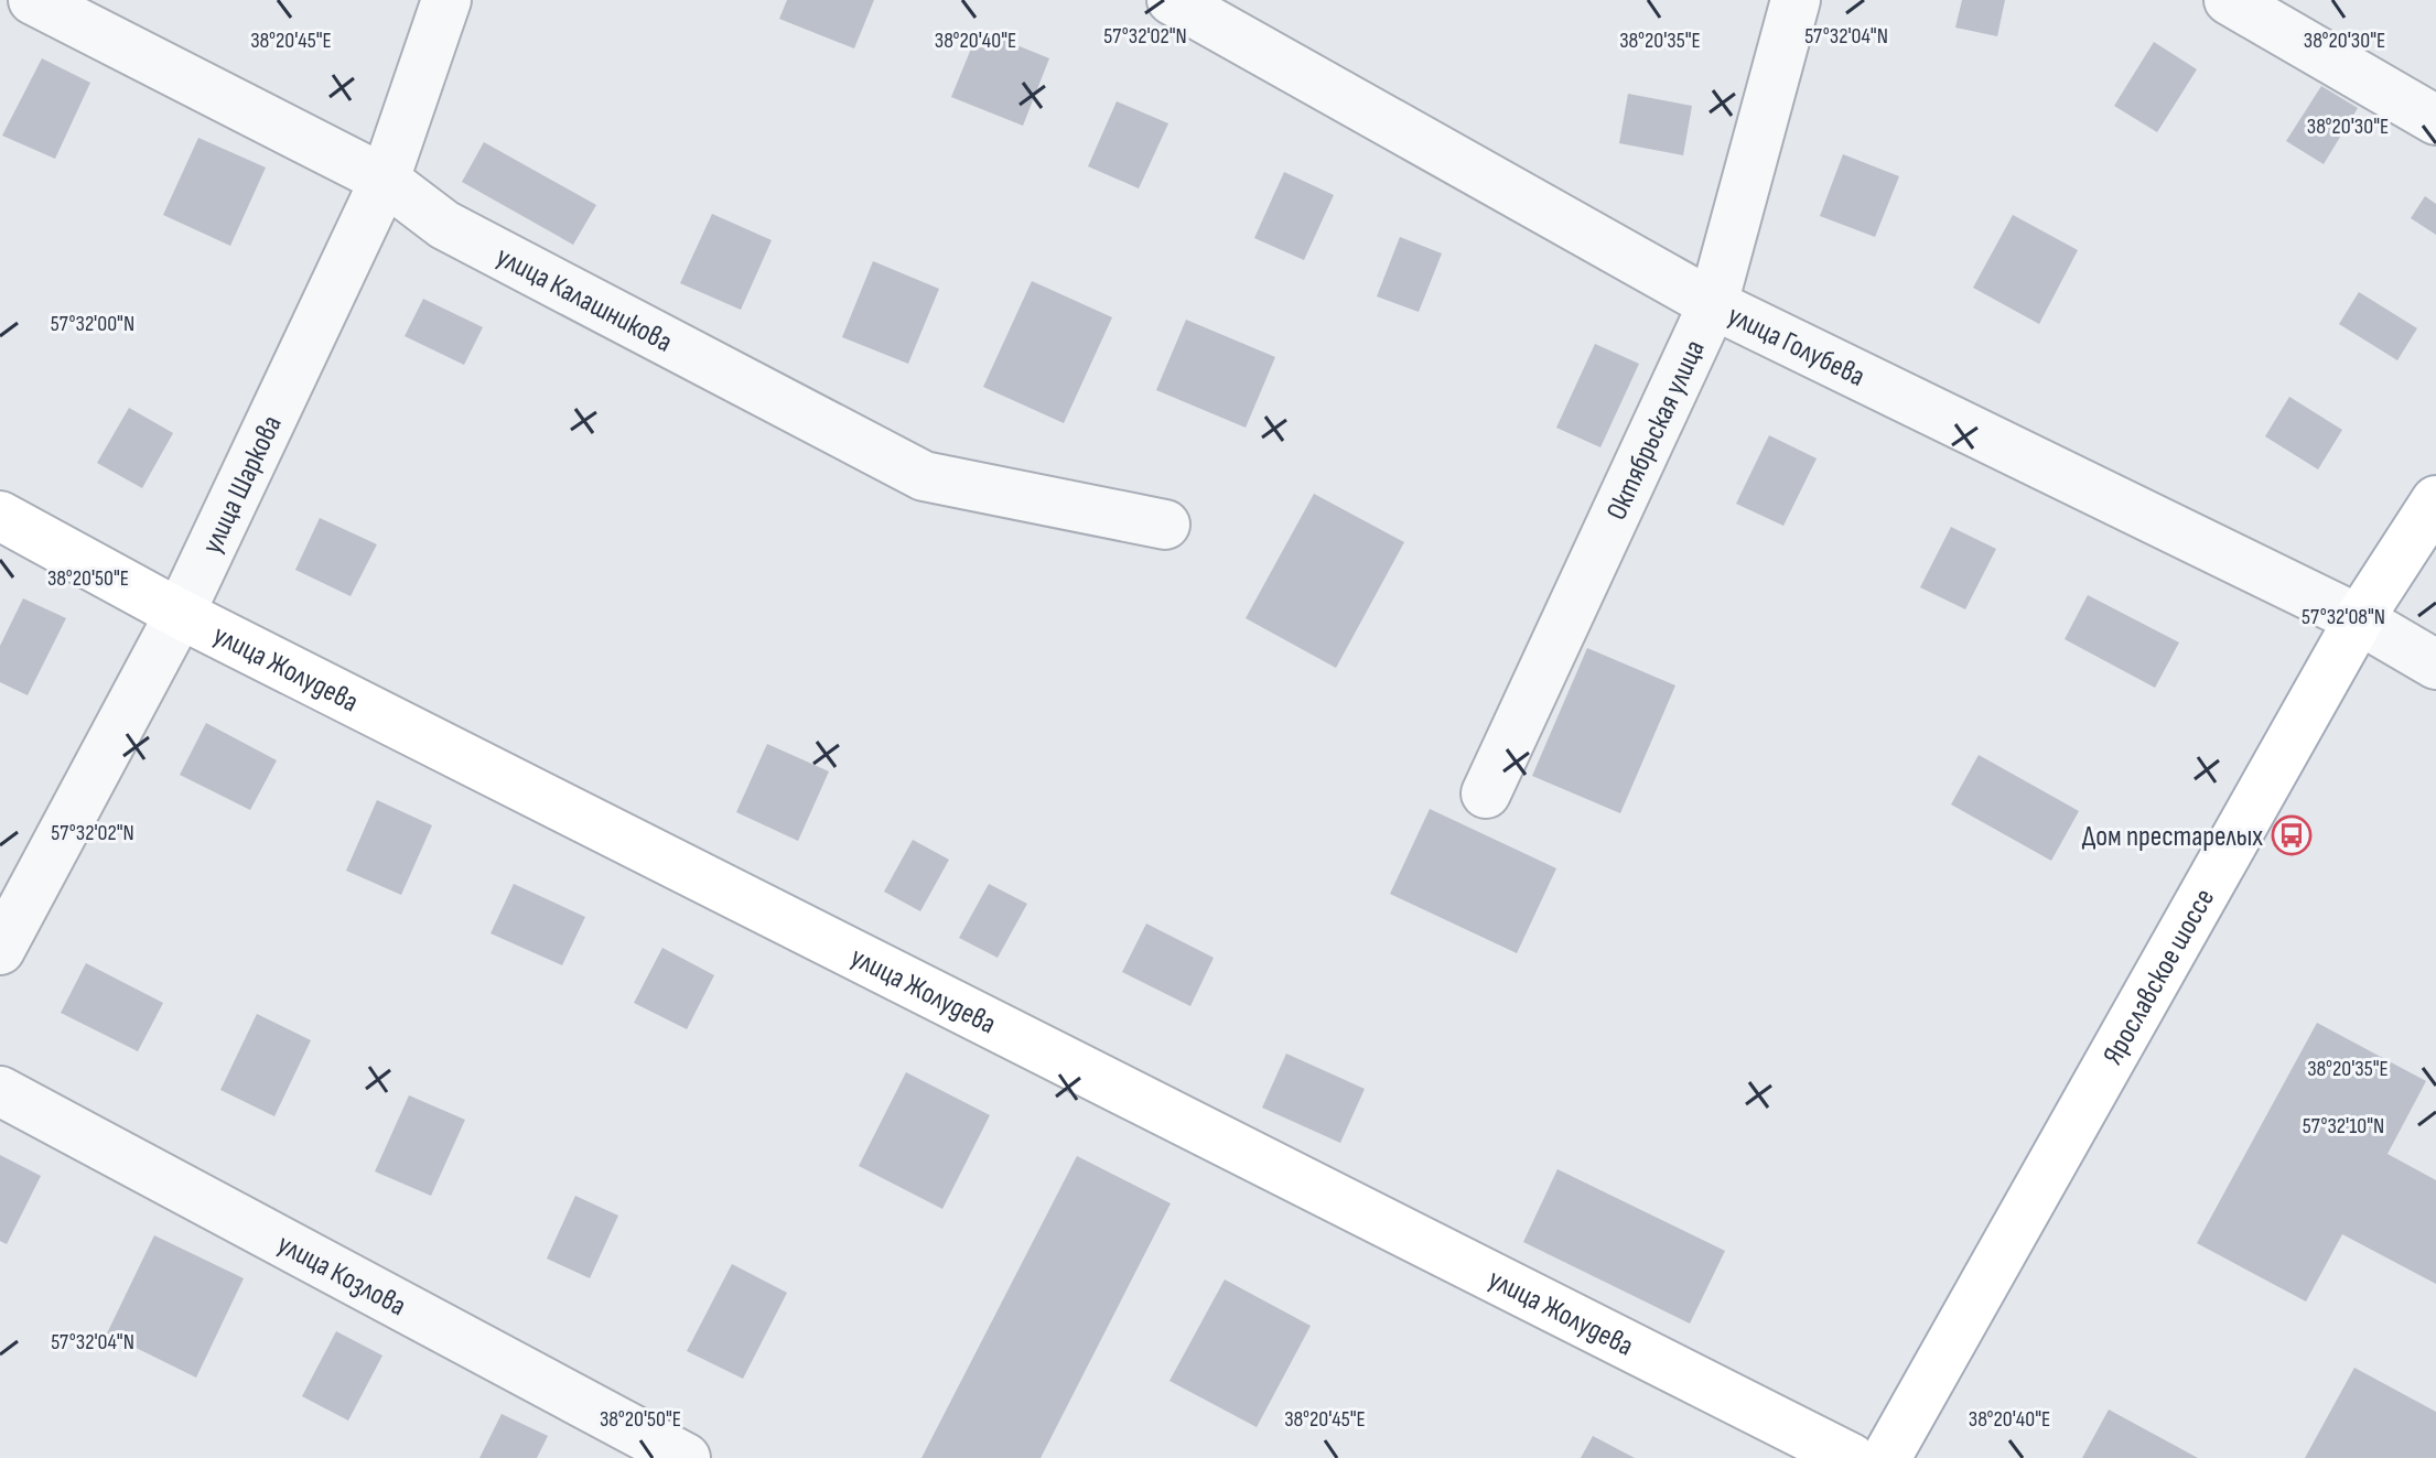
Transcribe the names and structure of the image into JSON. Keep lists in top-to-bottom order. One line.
{"streets":{"main road":["улица Жолудева","Ярославское шоссе"],"street":["улица Калашникова","улица Голубева","Октябрьская улица","улица Шаркова","улица Козлова"]},"crossings":[["улица Калашникова","улица Шаркова"],["улица Голубева","Октябрьская улица"],["улица Голубева","Ярославское шоссе"],["улица Шаркова","улица Жолудева"]],"places":{"bus stop":["Дом престарелых"]},"coordinates":["57°32'02\"N","57°32'04\"N","38°20'30\"E","38°20'45\"E","38°20'40\"E","38°20'35\"E","57°32'00\"N","38°20'50\"E","57°32'08\"N","57°32'10\"N"]}
